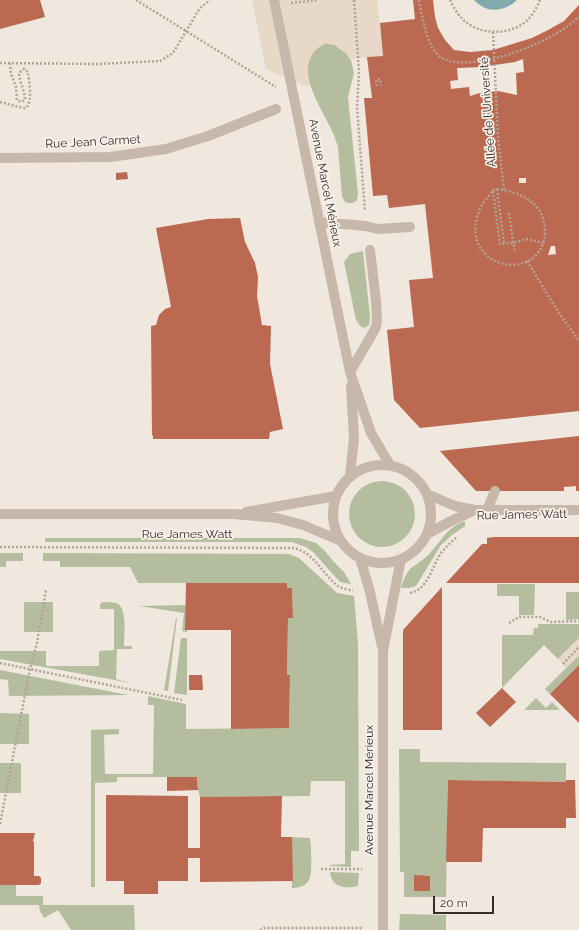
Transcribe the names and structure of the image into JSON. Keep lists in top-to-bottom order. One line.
{"streets":{"street":["Rue Jean Carmet","Avenue Marcel Mérieux","Rue James Watt"],"path":["Allée de l'Université"]},"crossings":[["Avenue Marcel Mérieux","Rue James Watt"]],"scale_bar":"20 m"}
